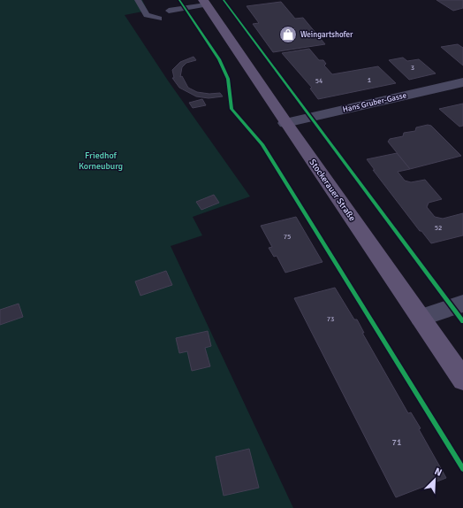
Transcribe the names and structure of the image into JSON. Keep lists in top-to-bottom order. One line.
{"streets":{"main road":["Stockerauer Straße"],"street":["Hans Gruber-Gasse"]},"crossings":[["Hans Gruber-Gasse","Stockerauer Straße"]],"parks":["Friedhof Korneuburg"],"places":{"shop":["Weingartshofer"]},"house_numbers":["3","1","54","52","75","73","71"],"north":"top right"}
